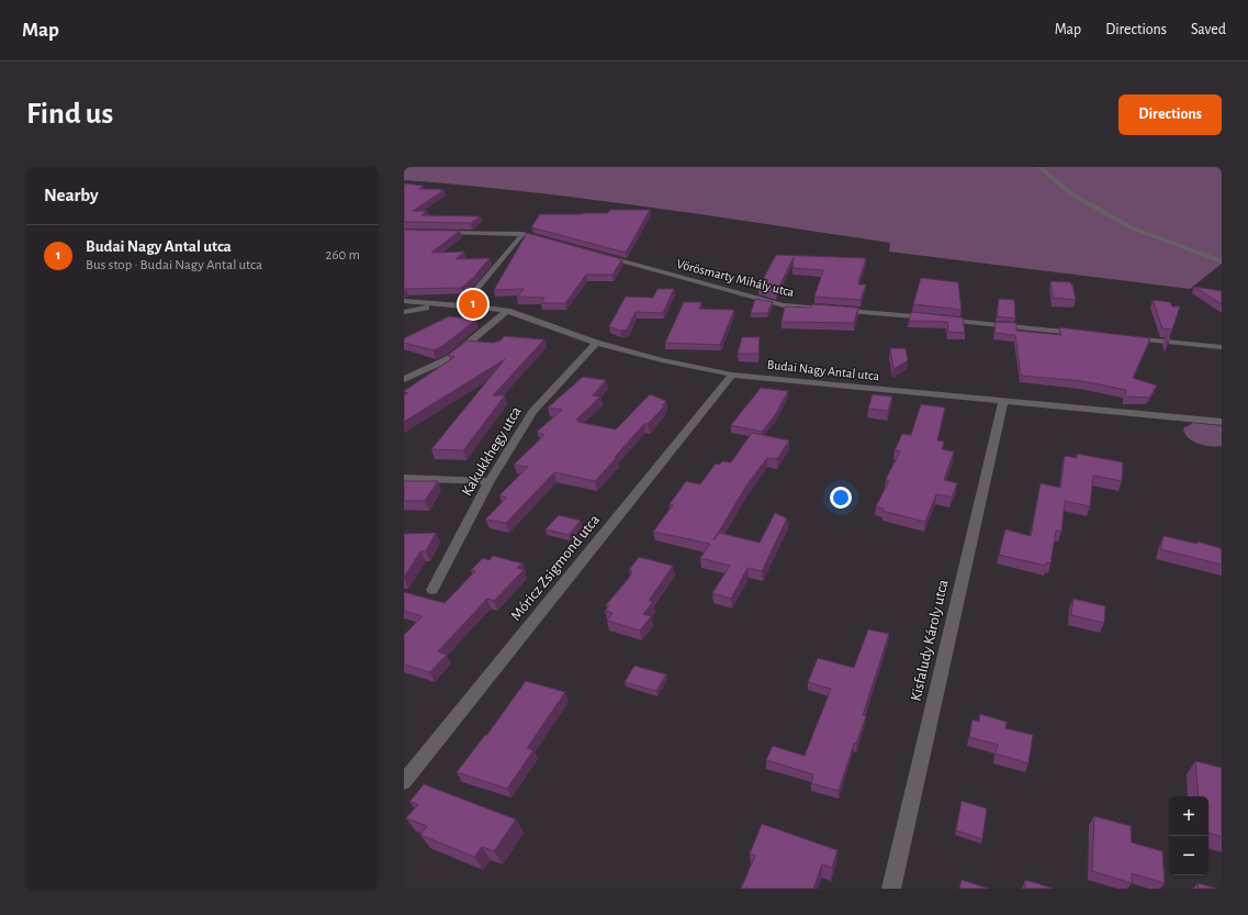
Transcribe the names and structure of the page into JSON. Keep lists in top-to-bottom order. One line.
{"streets":{"street":["Vörösmarty Mihály utca","Budai Nagy Antal utca","Kakukkhegy utca","Móricz Zsigmond utca","Kisfaludy Károly utca"]},"crossings":[["Budai Nagy Antal utca","Kakukkhegy utca"],["Budai Nagy Antal utca","Móricz Zsigmond utca"],["Budai Nagy Antal utca","Kisfaludy Károly utca"]],"page":{"header":"Map","nav":["Map","Directions","Saved"],"buttons":"Directions","title":"Find us","heading":"Nearby","list":[{"mark":"1","name":"Budai Nagy Antal utca","note":"Bus stop · Budai Nagy Antal utca","value":"260 m"}],"pins":"1","map_buttons":["+","−"]}}
